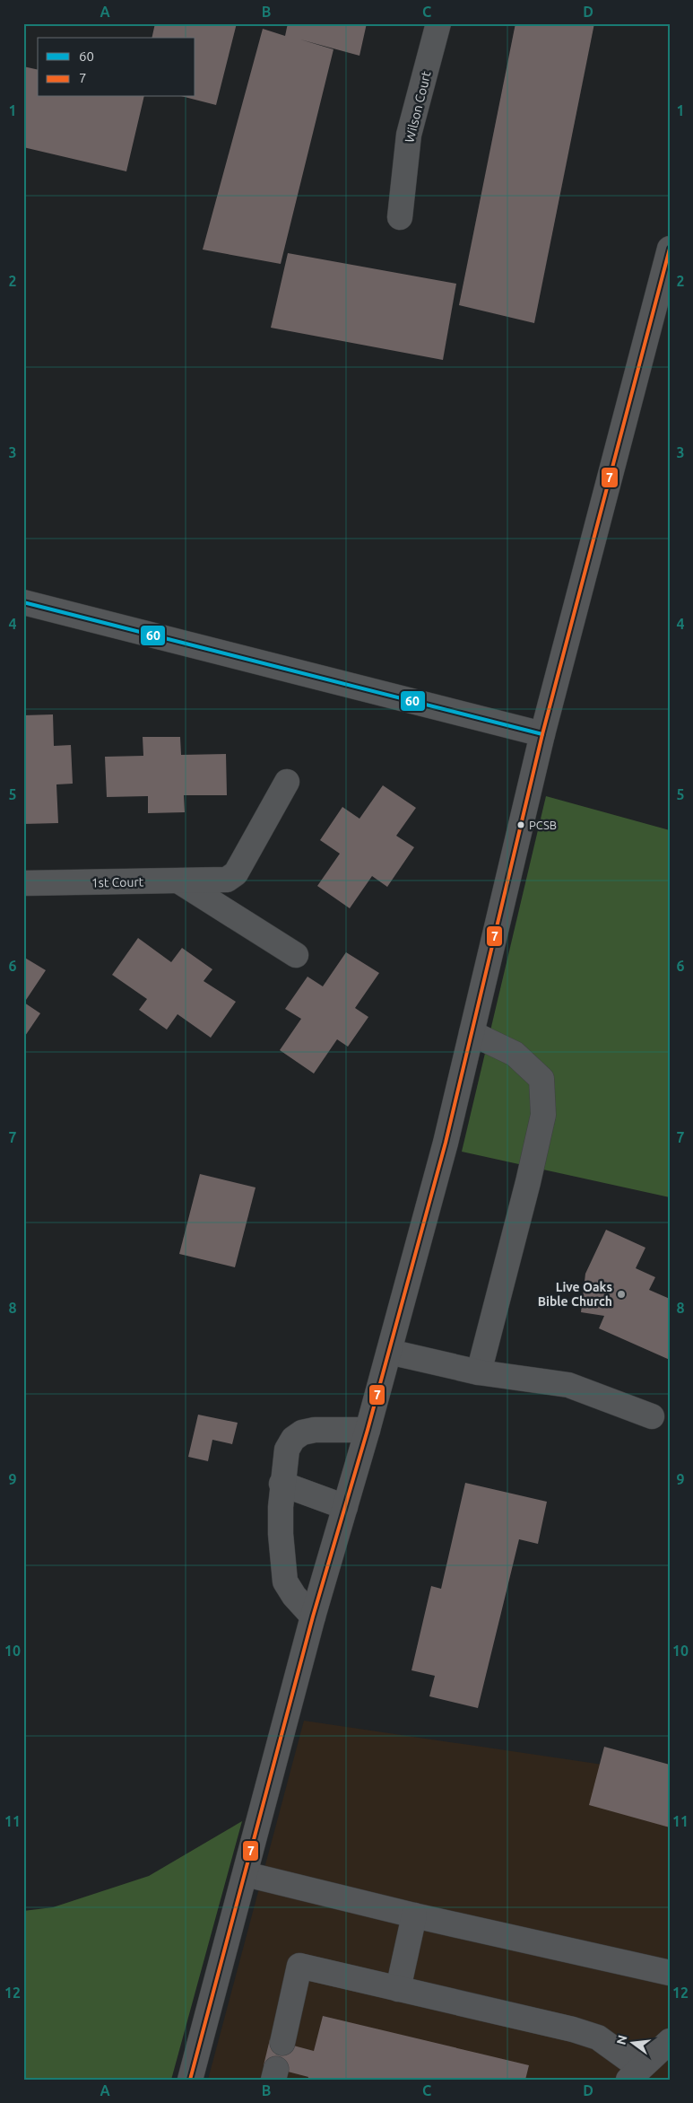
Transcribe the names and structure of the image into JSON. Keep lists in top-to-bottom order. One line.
{"streets":{"street":["Wilson Court","1st Court"]},"places":["PCSB","Live Oaks Bible Church"],"lines":["transit line 7","transit line 60"],"legend":["60","7"],"north":"left","grid":{"columns":["A","B","C","D"],"rows":["1","2","3","4","5","6","7","8","9","10","11","12"]}}
